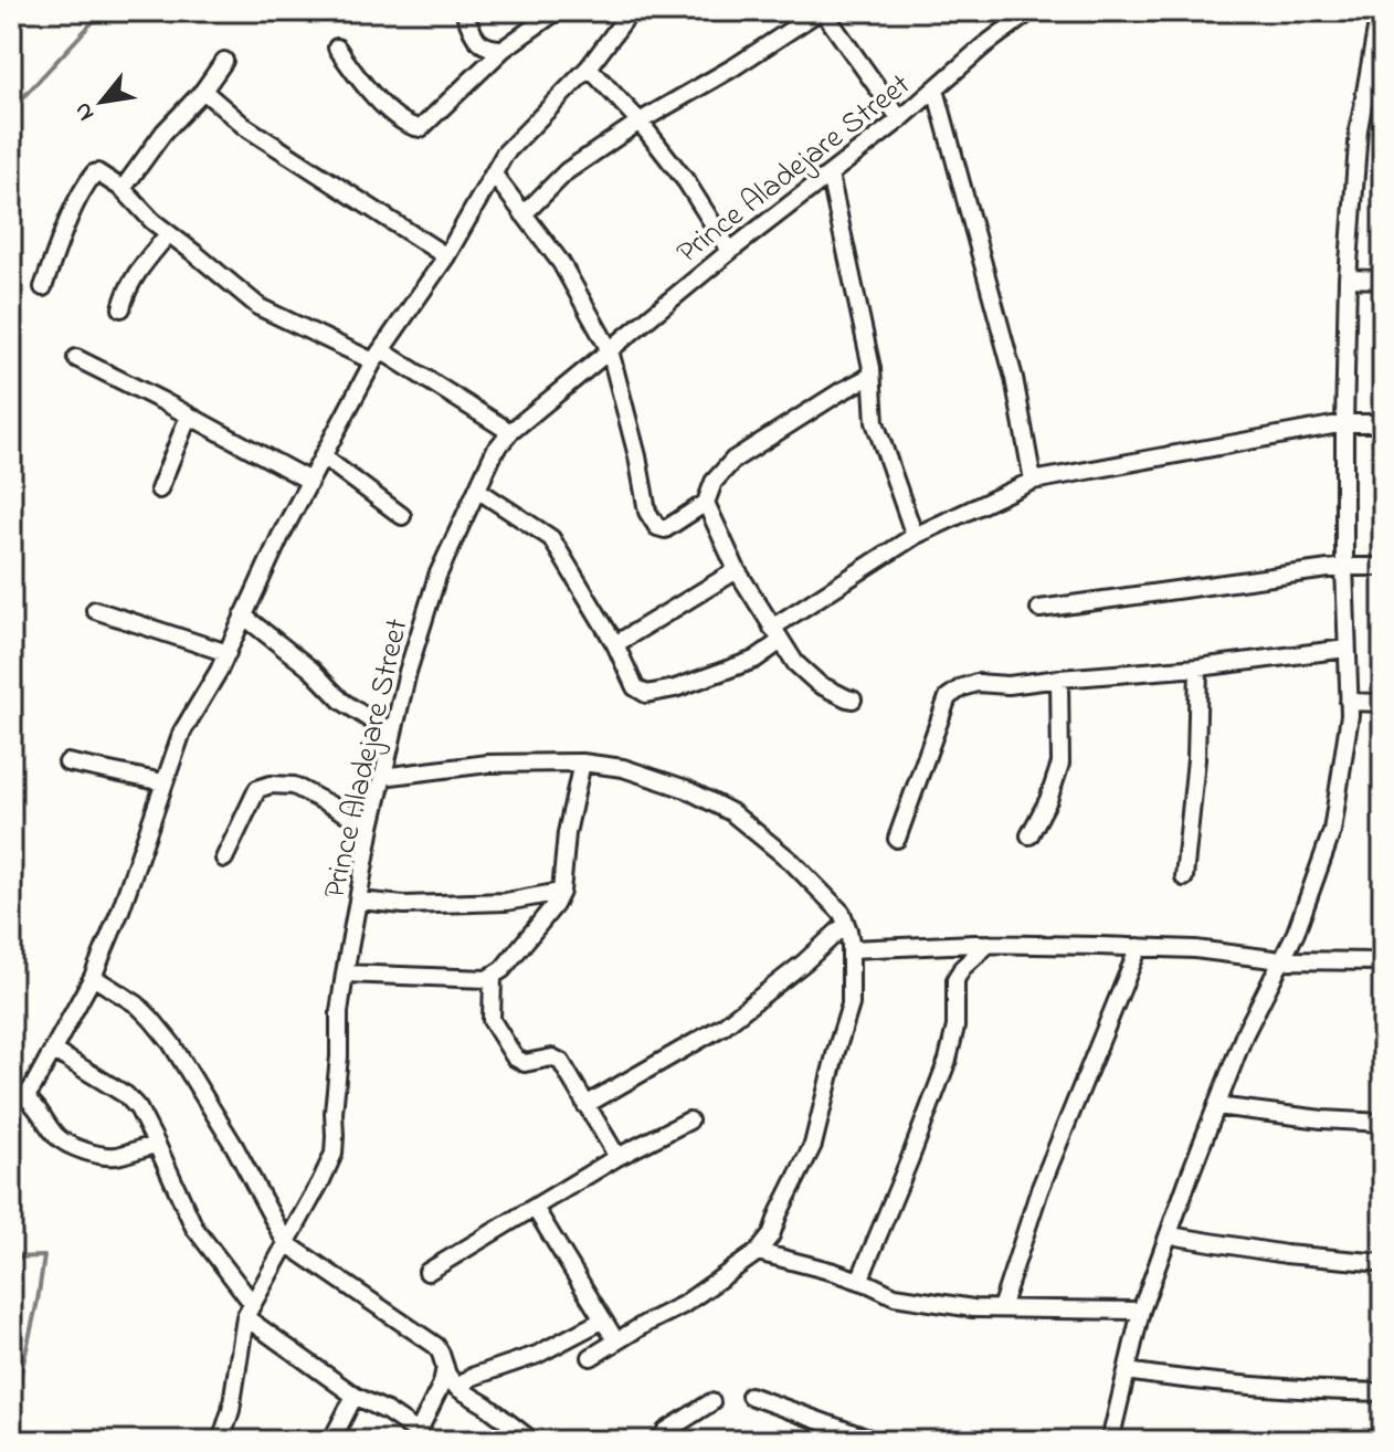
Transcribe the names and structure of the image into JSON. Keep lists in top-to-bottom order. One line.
{"streets":{"street":["Prince Aladejare Street"]},"north":"bottom left"}
